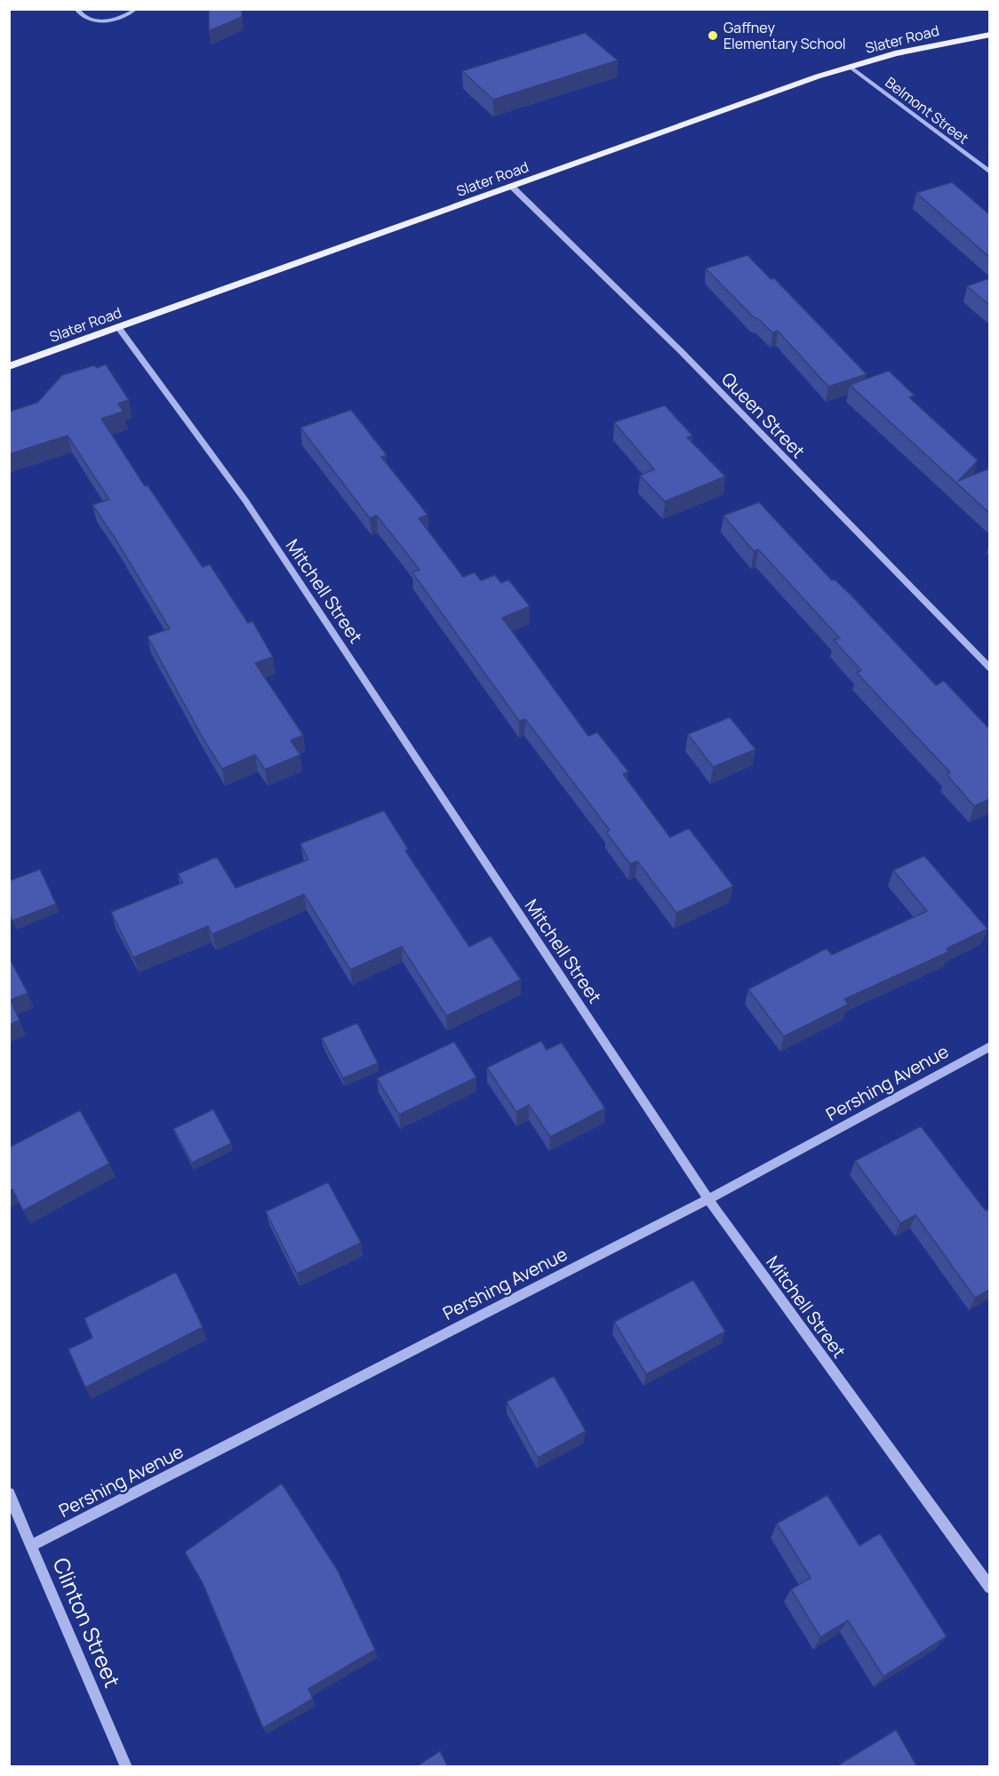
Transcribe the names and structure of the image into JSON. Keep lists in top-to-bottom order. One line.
{"streets":{"main road":["Slater Road"],"street":["Belmont Street","Queen Street","Mitchell Street","Pershing Avenue","Clinton Street"]},"crossings":[["Slater Road","Belmont Street"],["Slater Road","Queen Street"],["Slater Road","Mitchell Street"],["Mitchell Street","Pershing Avenue"],["Pershing Avenue","Clinton Street"]],"places":["Gaffney Elementary School"]}
